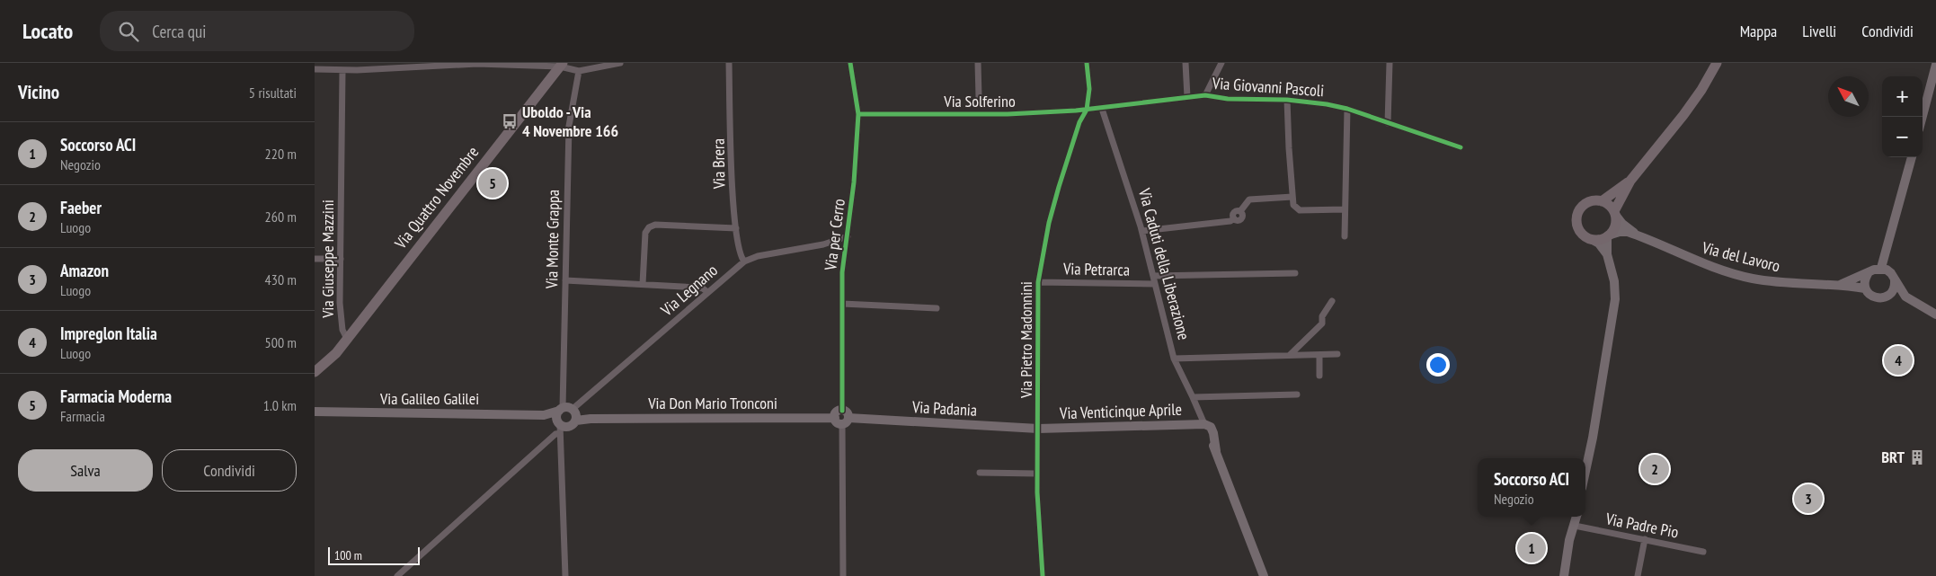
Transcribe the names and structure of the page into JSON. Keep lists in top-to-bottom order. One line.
{"streets":{"main road":["Via Quattro Novembre"],"street":["Via Giovanni Pascoli","Via Solferino","Via Brera","Via per Cerro","Via Monte Grappa","Via del Lavoro","Via Giuseppe Mazzini","Via Caduti della Liberazione","Via Petrarca","Via Legnano","Via Pietro Madonnini","Via Galileo Galilei","Via Don Mario Tronconi","Via Padania","Via Venticinque Aprile","Via Padre Pio"]},"crossings":[["Via Giovanni Pascoli","Via Solferino"],["Via Giovanni Pascoli","Via Caduti della Liberazione"],["Via Solferino","Via per Cerro"],["Via Solferino","Via Caduti della Liberazione"],["Via Solferino","Via Pietro Madonnini"],["Via Brera","Via Legnano"],["Via Quattro Novembre","Via Giuseppe Mazzini"],["Via per Cerro","Via Legnano"],["Via per Cerro","Via Don Mario Tronconi"],["Via per Cerro","Via Padania"],["Via Monte Grappa","Via Legnano"],["Via Monte Grappa","Via Galileo Galilei"],["Via Monte Grappa","Via Don Mario Tronconi"],["Via Caduti della Liberazione","Via Petrarca"],["Via Caduti della Liberazione","Via Venticinque Aprile"],["Via Petrarca","Via Pietro Madonnini"],["Via Legnano","Via Galileo Galilei"],["Via Legnano","Via Don Mario Tronconi"],["Via Pietro Madonnini","Via Padania"],["Via Pietro Madonnini","Via Venticinque Aprile"],["Via Galileo Galilei","Via Don Mario Tronconi"],["Via Don Mario Tronconi","Via Padania"],["Via Padania","Via Venticinque Aprile"]],"places":{"bus stop":["Uboldo - Via 4 Novembre 166"],"building":["BRT"]},"scale_bar":"100 m","north":"top left","page":{"header":"Locato","search":"Cerca qui","nav":["Mappa","Livelli","Condividi"],"heading":["Vicino","5 risultati"],"map_buttons":["+","−"],"list":[{"mark":"1","name":"Soccorso ACI","note":"Negozio","value":"220 m"},{"mark":"2","name":"Faeber","note":"Luogo","value":"260 m"},{"mark":"3","name":"Amazon","note":"Luogo","value":"430 m"},{"mark":"4","name":"Impreglon Italia","note":"Luogo","value":"500 m"},{"mark":"5","name":"Farmacia Moderna","note":"Farmacia","value":"1.0 km"}],"pins":["5","4","2","3","1"],"buttons":["Salva","Condividi"],"popup":["Soccorso ACI","Negozio"],"scale":"100 m"}}
